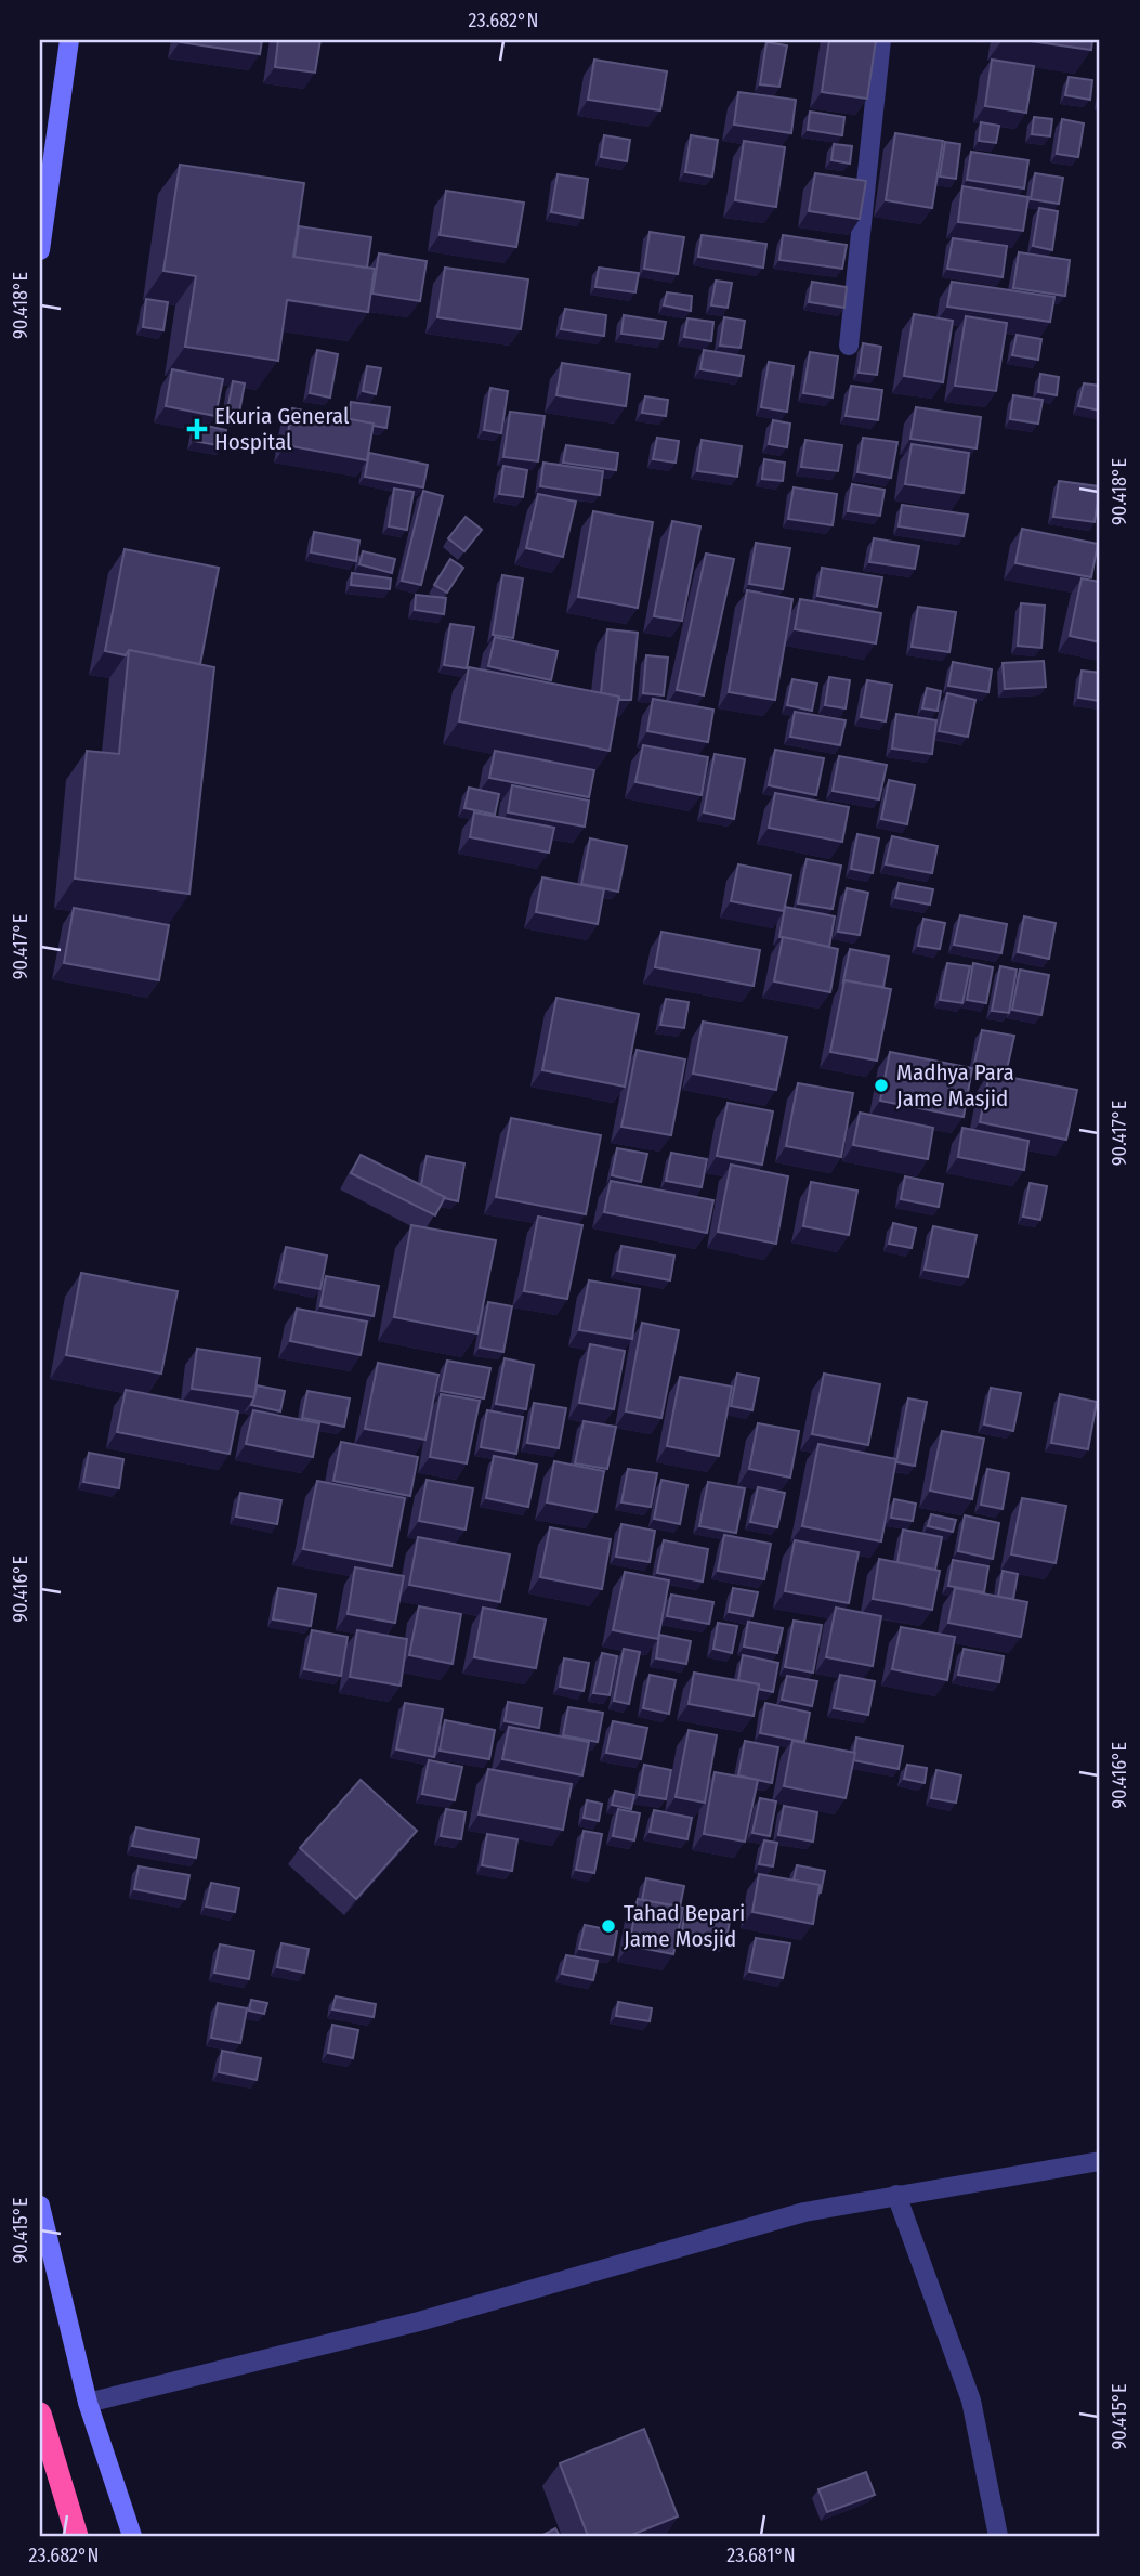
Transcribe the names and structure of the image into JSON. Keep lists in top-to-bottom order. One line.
{"places":{"health":["Ekuria General Hospital"],"other":["Madhya Para Jame Masjid","Tahad Bepari Jame Mosjid"]},"coordinates":["23.682°N","90.418°E","90.417°E","90.416°E","90.415°E","23.681°N"]}
